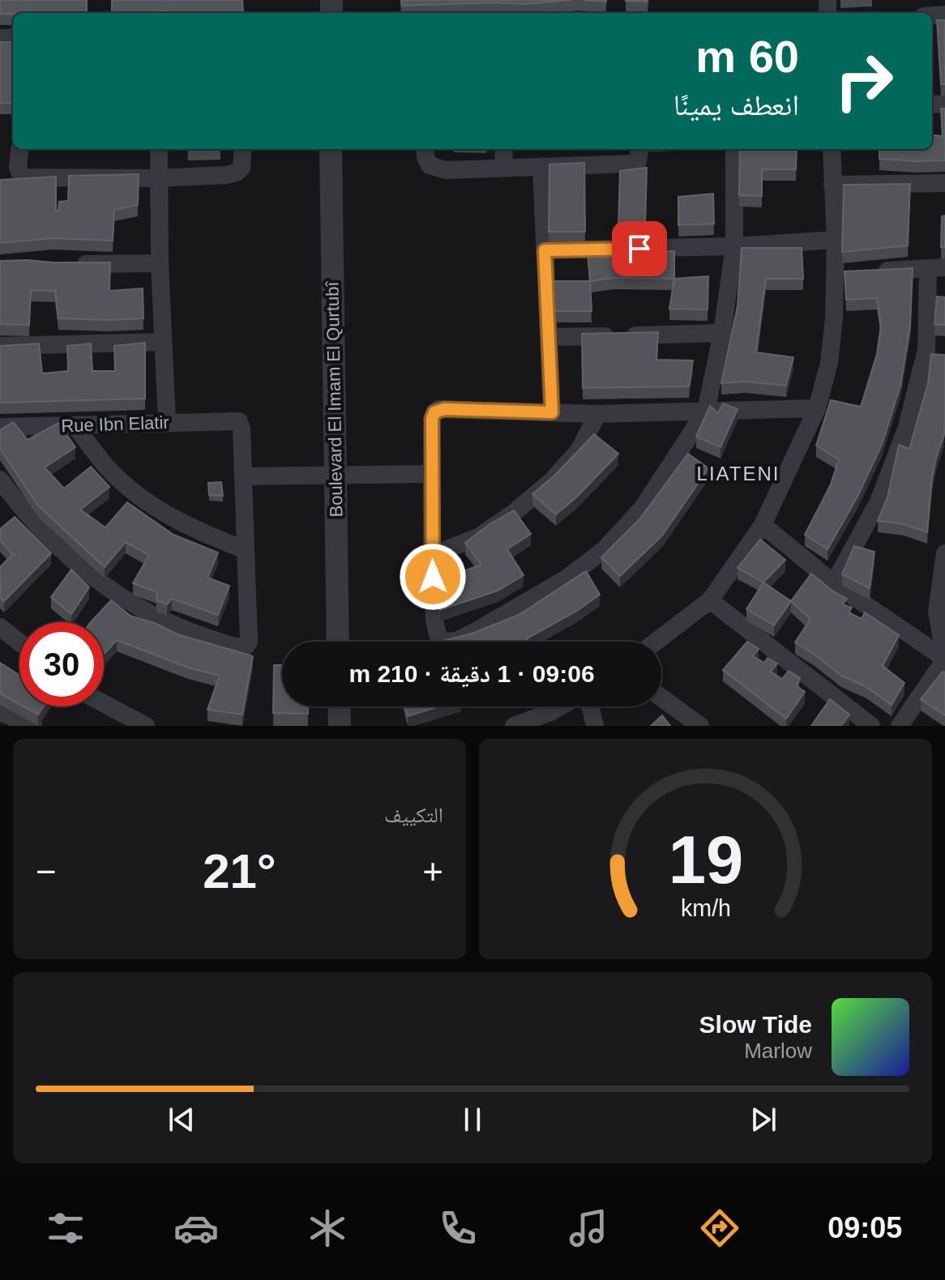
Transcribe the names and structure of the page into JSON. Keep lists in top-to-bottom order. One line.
{"streets":{"street":["Boulevard El Imam El Qurtubî","Rue Ibn Elatir"]},"districts":["LIATENI"],"page":{"turn":["60 m","انعطف يمينًا"],"limit":"30","trip":"09:06 · 1 دقيقة · 210 m","tile":"التكييف","heat":["−","21°","+"],"song":["Slow Tide","Marlow"],"tabs":"09:05","gauge":["19","km/h"]}}
